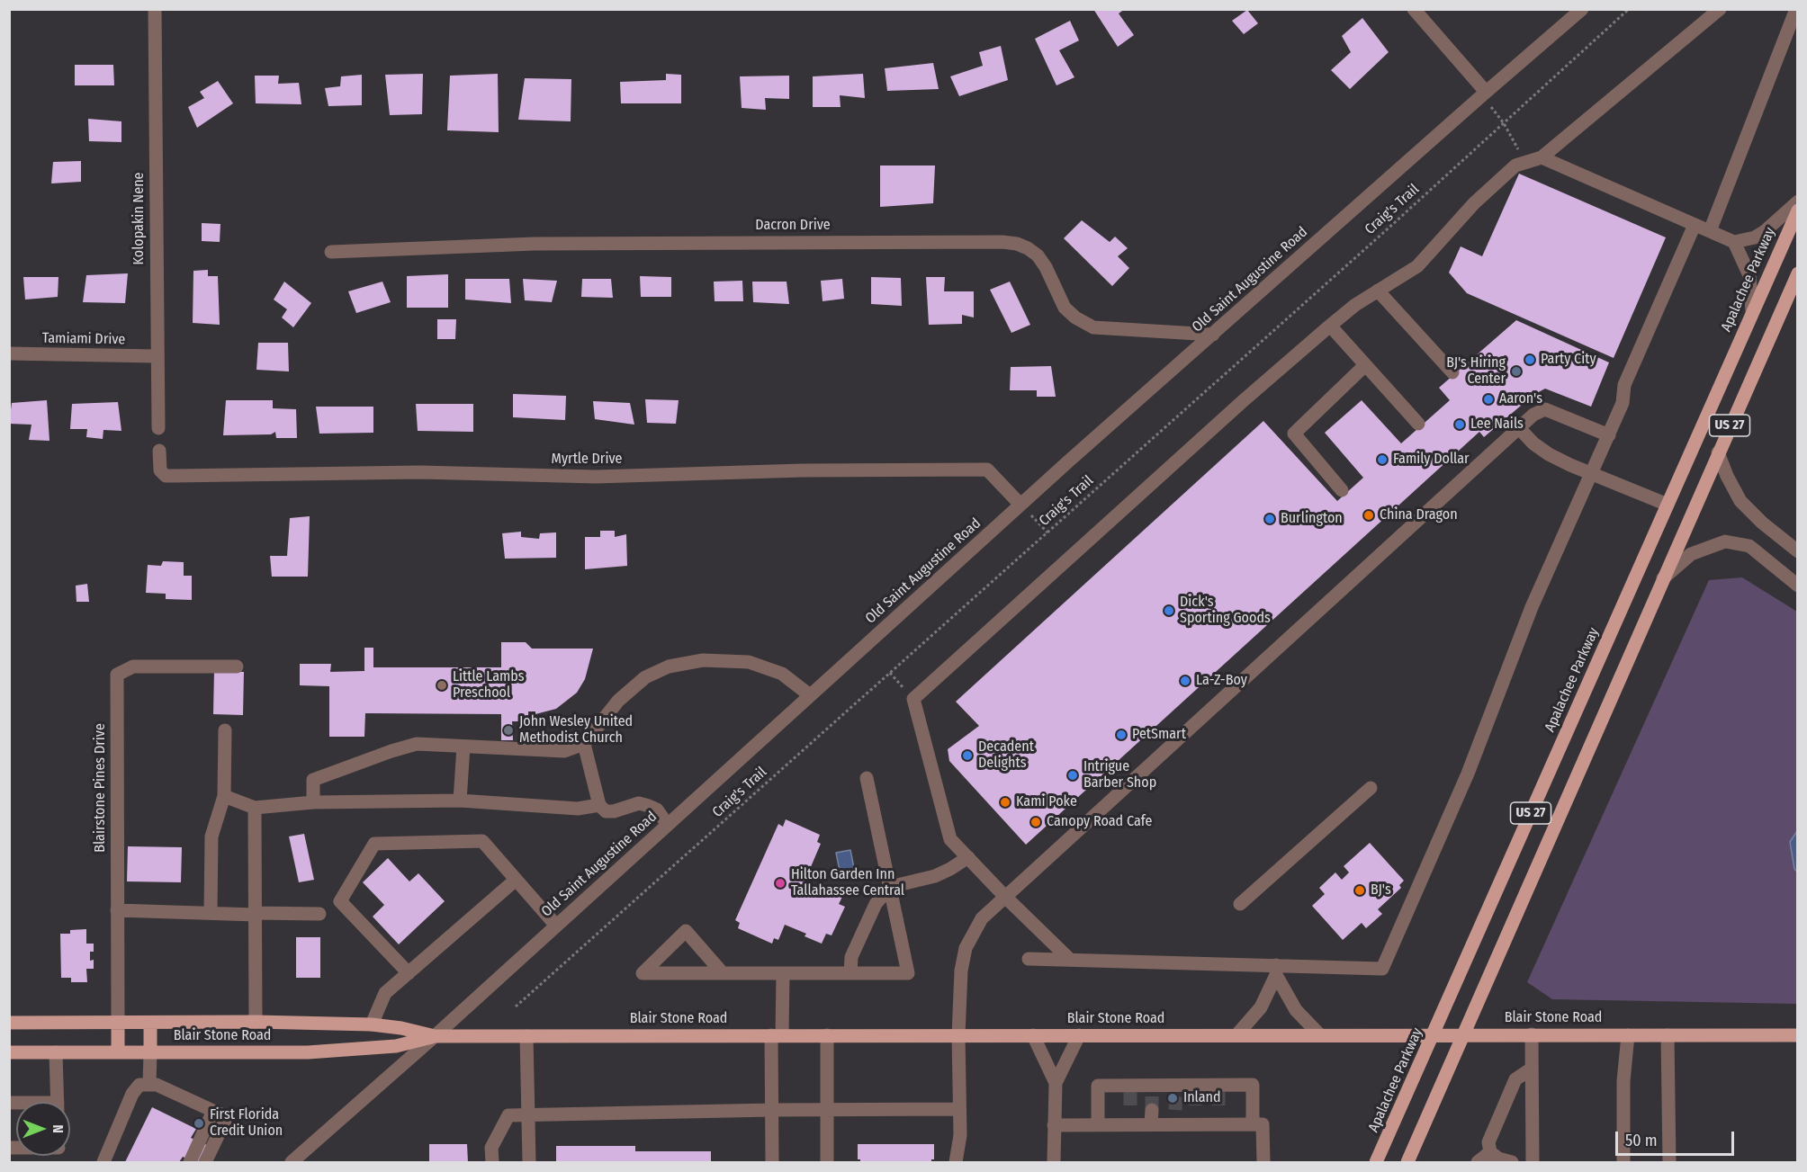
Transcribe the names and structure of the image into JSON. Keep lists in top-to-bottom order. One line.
{"streets":{"main road":["Apalachee Parkway","US 27","Blair Stone Road"],"street":["Kolopakin Nene","Dacron Drive","Old Saint Augustine Road","Tamiami Drive","Myrtle Drive","Blairstone Pines Drive"],"path":["Craig's Trail"]},"crossings":[["Kolopakin Nene","Tamiami Drive"],["Dacron Drive","Old Saint Augustine Road"],["Old Saint Augustine Road","Myrtle Drive"],["Old Saint Augustine Road","Blair Stone Road"],["Apalachee Parkway","Blair Stone Road"],["US 27","Blair Stone Road"],["Blairstone Pines Drive","Blair Stone Road"]],"places":["Party City","BJ's Hiring Center","Aaron's","Lee Nails","Family Dollar","China Dragon","Burlington","Dick's Sporting Goods","La-Z-Boy","Little Lambs Preschool","John Wesley United Methodist Church","PetSmart","Decadent Delights","Intrigue Barber Shop","Kami Poke","Canopy Road Cafe","Hilton Garden Inn Tallahassee Central","BJ's","Inland","First Florida Credit Union"],"scale_bar":"50 m","north":"right"}
